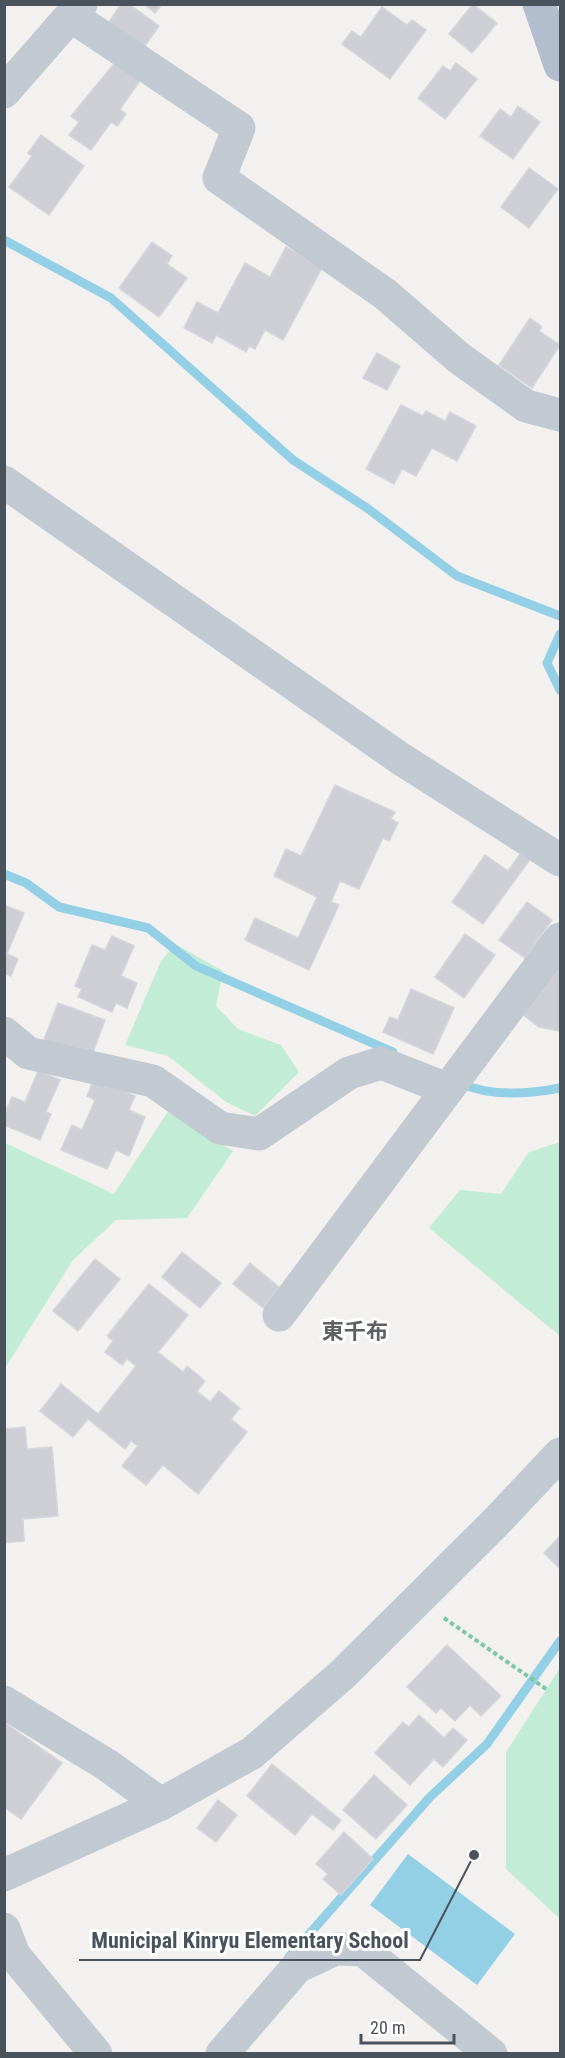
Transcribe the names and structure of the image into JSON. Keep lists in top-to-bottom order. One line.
{"districts":["東千布"],"places":["Municipal Kinryu Elementary School"],"scale_bar":"20 m"}
